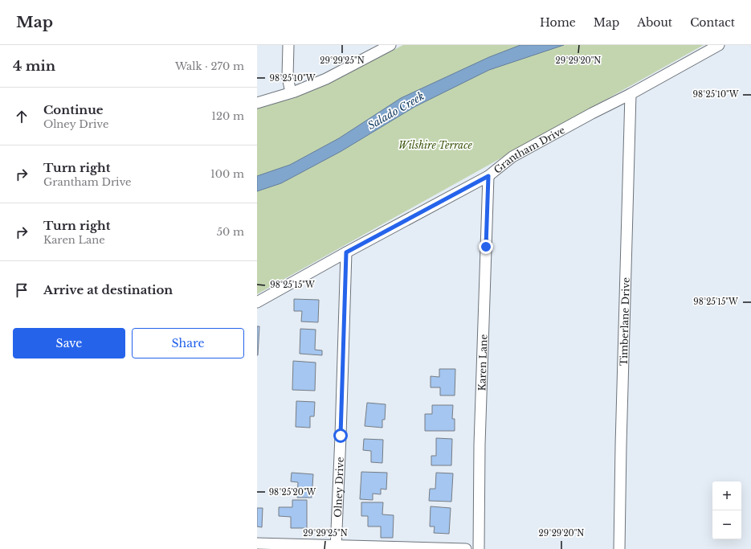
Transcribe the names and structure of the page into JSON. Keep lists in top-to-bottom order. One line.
{"streets":{"street":["Grantham Drive","Timberlane Drive","Karen Lane","Olney Drive"]},"crossings":[["Grantham Drive","Timberlane Drive"],["Grantham Drive","Karen Lane"],["Grantham Drive","Olney Drive"]],"water":["Salado Creek"],"parks":["Wilshire Terrace"],"page":{"header":"Map","nav":["Home","Map","About","Contact"],"heading":["4 min","Walk · 270 m"],"list":[["Continue","Olney Drive","120 m"],["Turn right","Grantham Drive","100 m"],["Turn right","Karen Lane","50 m"],"Arrive at destination"],"buttons":["Save","Share"],"map_buttons":["+","−"]},"coordinates":["29°29'25\"N","29°29'20\"N","98°25'10\"W","98°25'15\"W","98°25'20\"W"]}
